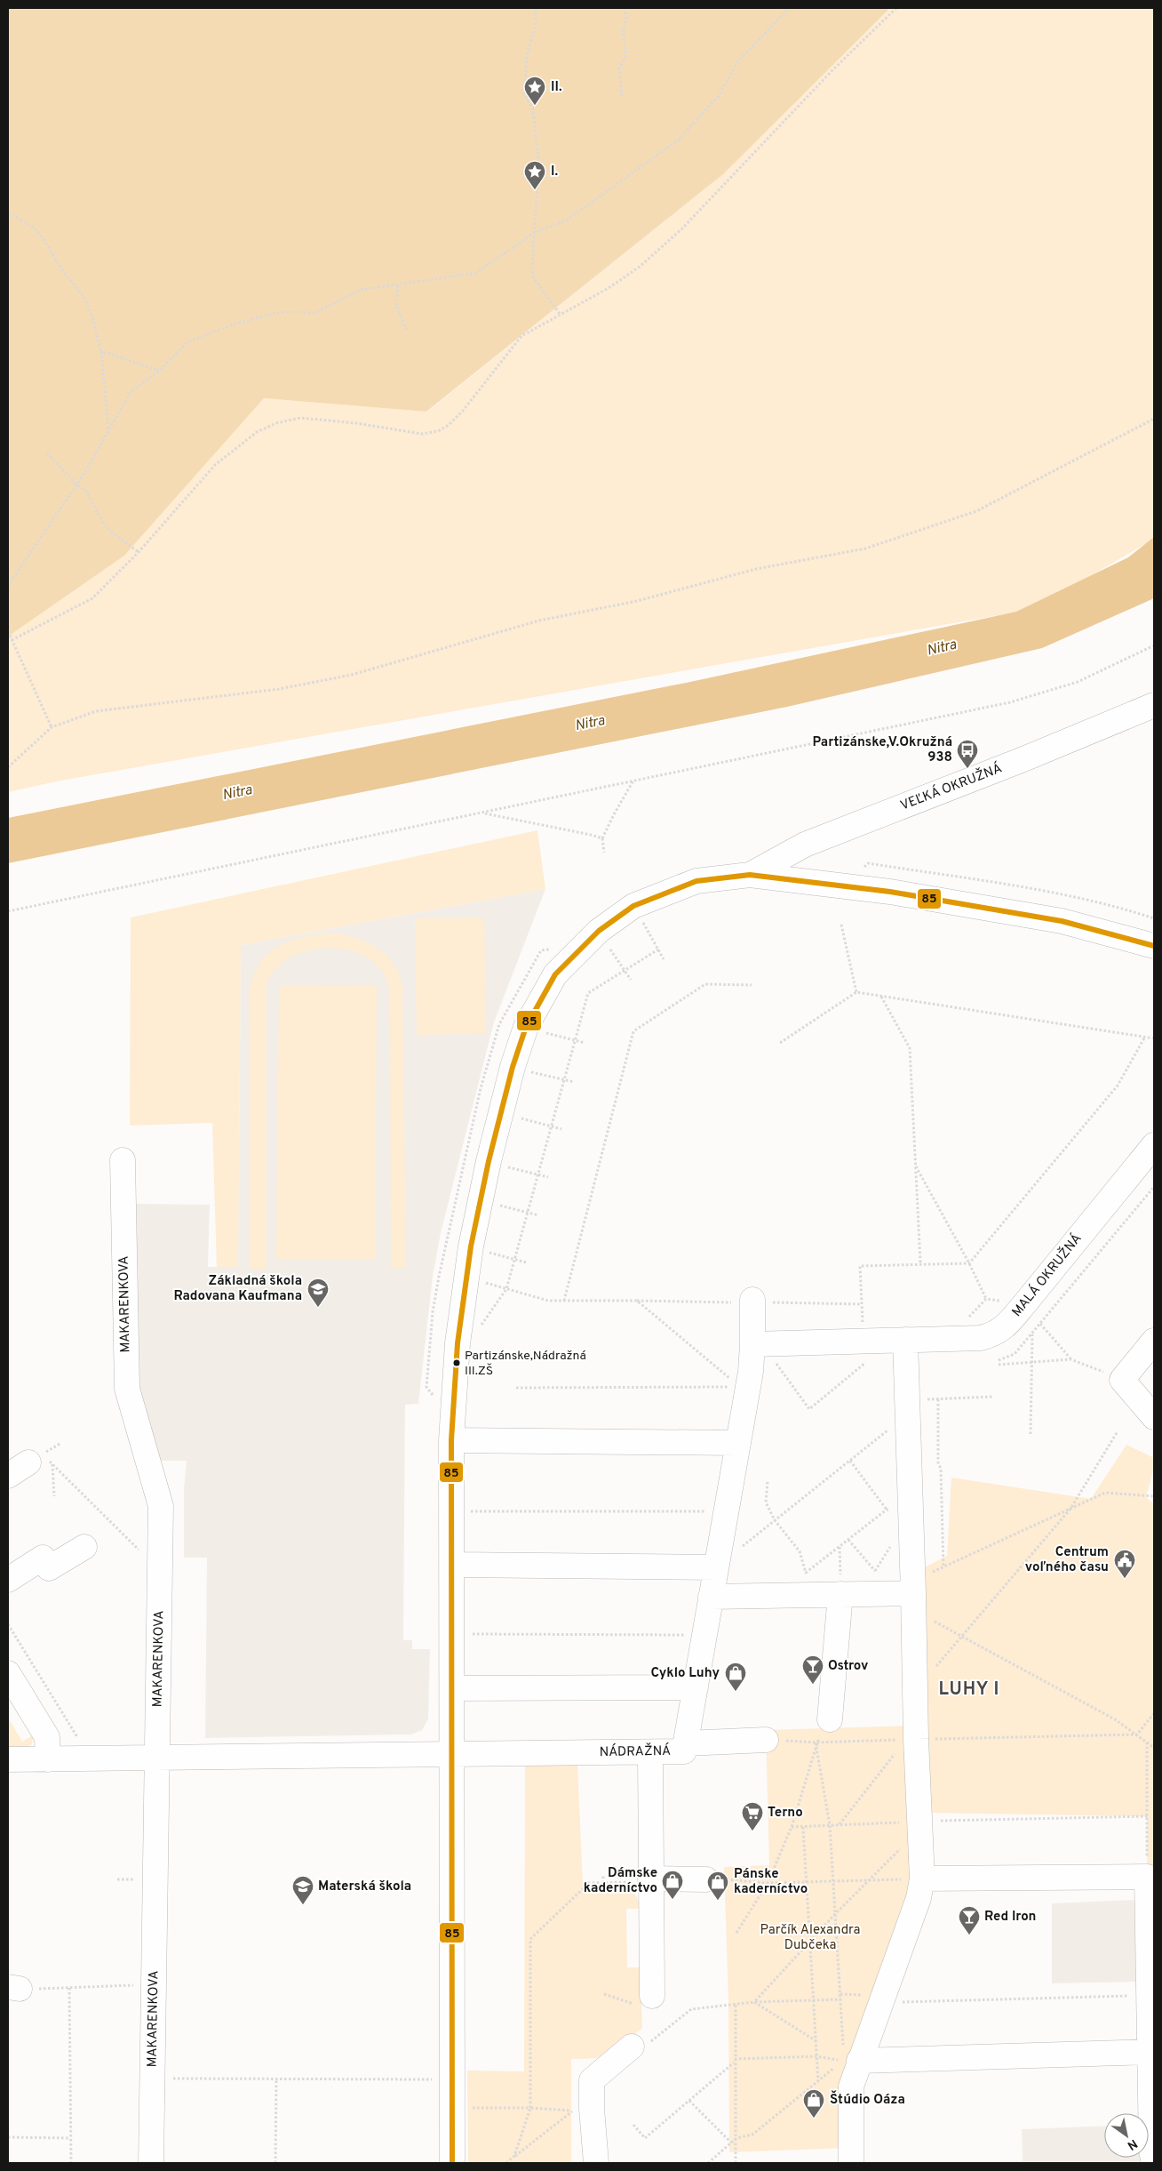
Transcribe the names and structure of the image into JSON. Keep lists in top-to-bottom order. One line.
{"streets":{"street":["VEĽKÁ OKRUŽNÁ","MALÁ OKRUŽNÁ","MAKARENKOVA","NÁDRAŽNÁ"]},"crossings":[["MALÁ OKRUŽNÁ","NÁDRAŽNÁ"],["MAKARENKOVA","NÁDRAŽNÁ"]],"districts":["LUHY I"],"water":["Nitra"],"parks":["Parčík Alexandra Dubčeka"],"places":{"place":["II.","I."],"bus stop":["Partizánske,V.Okružná 938"],"school or university":["Základná škola Radovana Kaufmana","Materská škola"],"other":["Partizánske,Nádražná III.ZŠ"],"public building":["Centrum voľného času"],"bar":["Ostrov","Red Iron"],"shop":["Cyklo Luhy","Dámske kaderníctvo","Pánske kaderníctvo","Štúdio Oáza"],"supermarket":["Terno"]},"lines":["transit line 85"],"north":"bottom right"}
